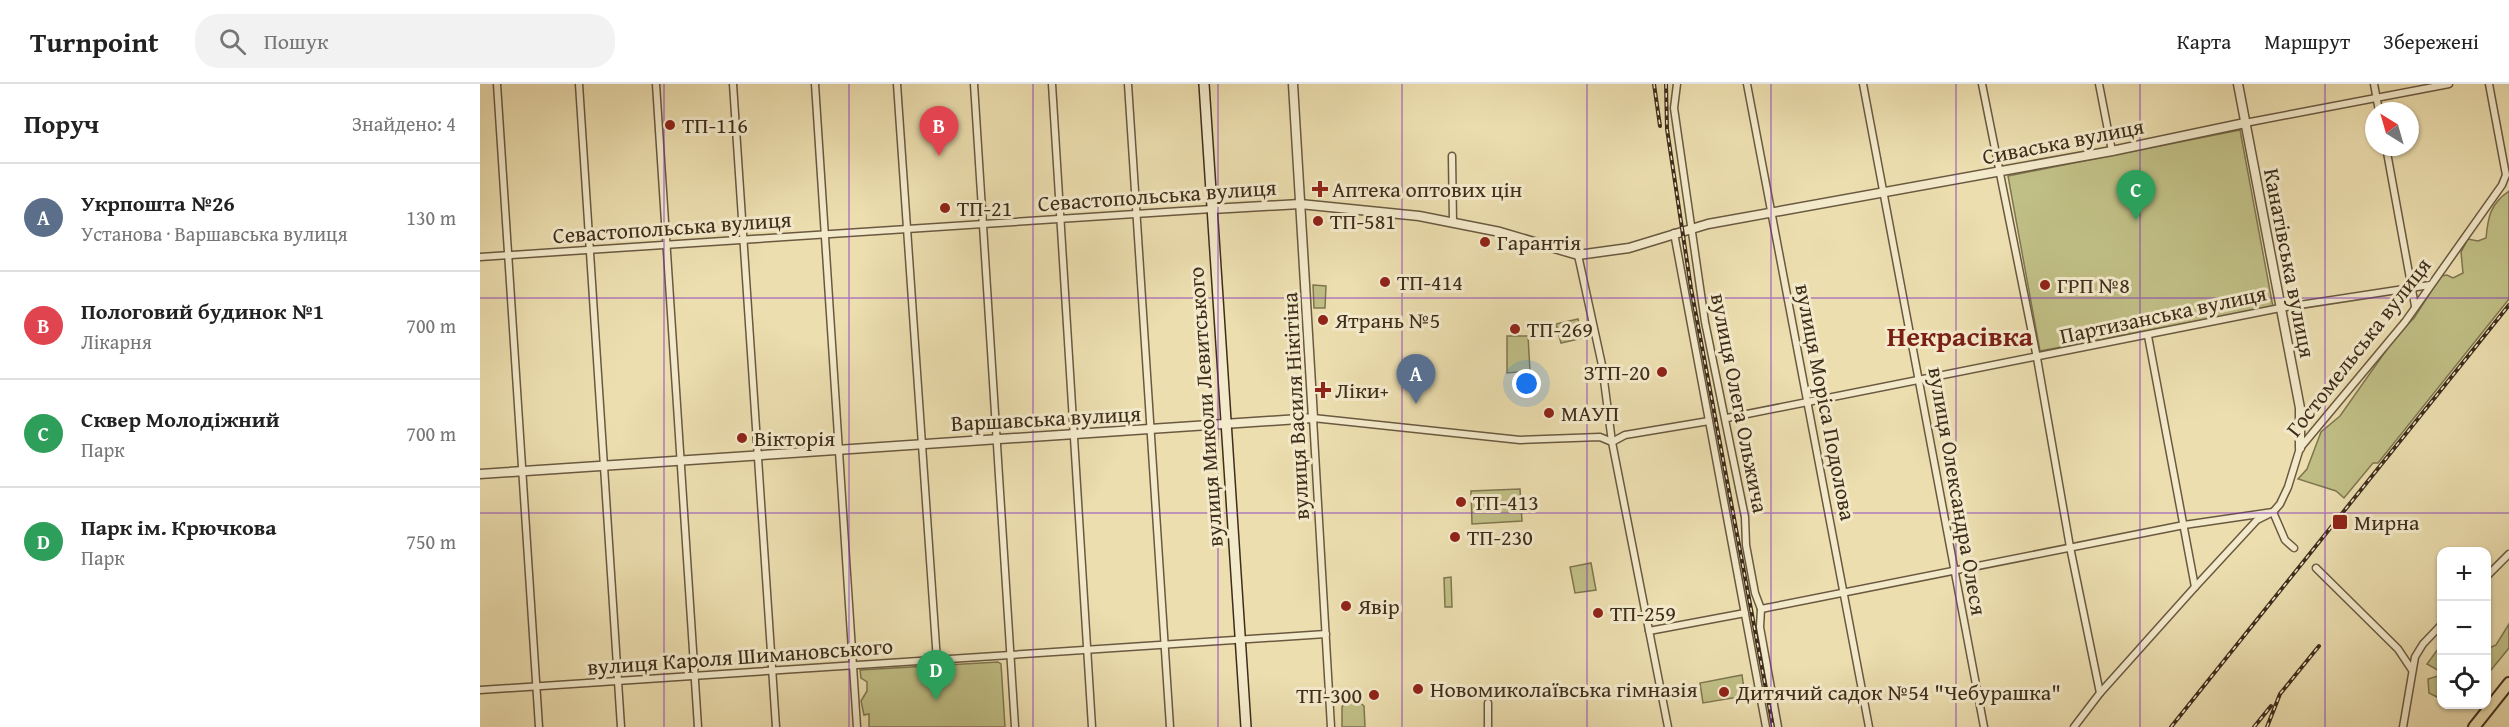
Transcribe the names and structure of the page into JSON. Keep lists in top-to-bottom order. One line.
{"streets":{"main road":["вулиця Миколи Левитського"],"street":["Сиваська вулиця","Севастопольська вулиця","Канатівська вулиця","Партизанська вулиця","Гостомельська вулиця","вулиця Моріса Подолова","вулиця Олега Ольжича","вулиця Василя Нікітіна","Варшавська вулиця","вулиця Олександра Олеся","вулиця Кароля Шимановського"]},"crossings":[["Сиваська вулиця","Севастопольська вулиця"],["Сиваська вулиця","Канатівська вулиця"],["Сиваська вулиця","вулиця Моріса Подолова"],["Сиваська вулиця","вулиця Олега Ольжича"],["Сиваська вулиця","вулиця Олександра Олеся"],["Севастопольська вулиця","вулиця Олега Ольжича"],["Севастопольська вулиця","вулиця Василя Нікітіна"],["Севастопольська вулиця","вулиця Миколи Левитського"],["Канатівська вулиця","Партизанська вулиця"],["Канатівська вулиця","Гостомельська вулиця"],["Партизанська вулиця","Гостомельська вулиця"],["Партизанська вулиця","вулиця Моріса Подолова"],["Партизанська вулиця","вулиця Олега Ольжича"],["Партизанська вулиця","вулиця Олександра Олеся"],["вулиця Василя Нікітіна","Варшавська вулиця"],["вулиця Василя Нікітіна","вулиця Кароля Шимановського"],["вулиця Миколи Левитського","Варшавська вулиця"],["вулиця Миколи Левитського","вулиця Кароля Шимановського"]],"districts":["Некрасівка"],"places":{"other":["ТП-116","ТП-21","ТП-581","Гарантія","ТП-414","ГРП №8","Ятрань №5","ТП-269","ЗТП-20","МАУП","Вікторія","ТП-413","ТП-230","Явір","ТП-259","Новомиколаївська гімназія","Дитячий садок №54 \"Чебурашка\"","ТП-300"],"health":["Аптека оптових цін","Ліки+"],"transit":["Мирна"]},"north":"top left","page":{"header":"Turnpoint","search":"Пошук","nav":["Карта","Маршрут","Збережені"],"heading":["Поруч","Знайдено: 4"],"pins":["B","C","A","D"],"list":[{"mark":"A","name":"Укрпошта №26","note":"Установа · Варшавська вулиця","value":"130 m"},{"mark":"B","name":"Пологовий будинок №1","note":"Лікарня","value":"700 m"},{"mark":"C","name":"Сквер Молодіжний","note":"Парк","value":"700 m"},{"mark":"D","name":"Парк ім. Крючкова","note":"Парк","value":"750 m"}],"map_buttons":["+","−"]}}
